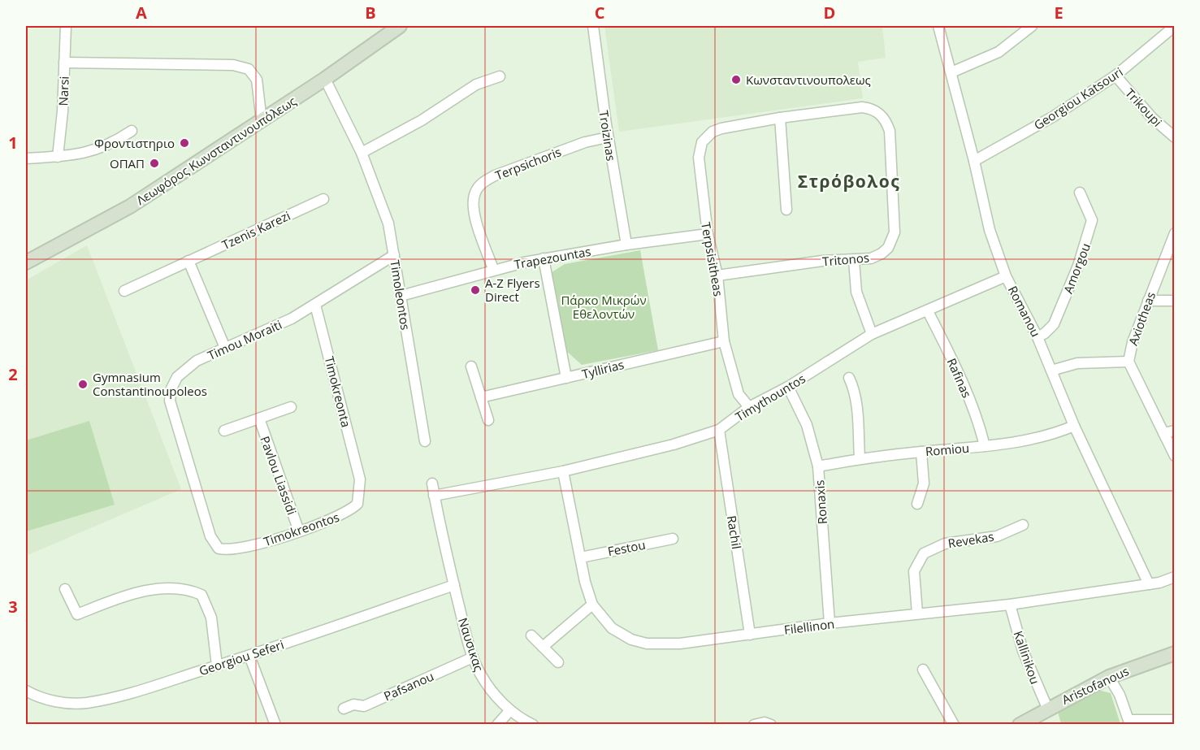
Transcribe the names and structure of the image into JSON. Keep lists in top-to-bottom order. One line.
{"streets":{"street":["Narsi","Georgiou Katsouri","Trikoupi","Troizinas","Λεωφόρος Κωνσταντινουπόλεως","Terpsichoris","Tzenis Karezi","Trapezountas","Terpsisitheas","Tritonos","Amorgou","Timoleontos","Romanou","Axiotheas","Timou Moraiti","Tyllirias","Rafinas","Timokreonta","Timythountos","Romiou","Pavlou Liassidi","Ronaxis","Timokreontos","Rachil","Revekas","Festou","Filellinon","Ναυσικας","Georgiou Seferi","Kallinikou","Aristofanous","Pafsanou"]},"crossings":[["Georgiou Katsouri","Trikoupi"],["Georgiou Katsouri","Romanou"],["Troizinas","Terpsichoris"],["Troizinas","Trapezountas"],["Λεωφόρος Κωνσταντινουπόλεως","Timoleontos"],["Terpsichoris","Trapezountas"],["Trapezountas","Terpsisitheas"],["Trapezountas","Timoleontos"],["Terpsisitheas","Tritonos"],["Terpsisitheas","Tyllirias"],["Terpsisitheas","Timythountos"],["Amorgou","Romanou"],["Timoleontos","Timou Moraiti"],["Romanou","Timythountos"],["Romanou","Romiou"],["Romanou","Filellinon"],["Timou Moraiti","Timokreonta"],["Timou Moraiti","Timokreontos"],["Rafinas","Timythountos"],["Rafinas","Romiou"],["Timokreonta","Timokreontos"],["Timythountos","Ronaxis"],["Timythountos","Rachil"],["Timythountos","Filellinon"],["Timythountos","Ναυσικας"],["Romiou","Ronaxis"],["Pavlou Liassidi","Timokreontos"],["Ronaxis","Filellinon"],["Rachil","Filellinon"],["Revekas","Filellinon"],["Festou","Filellinon"],["Filellinon","Kallinikou"],["Ναυσικας","Georgiou Seferi"],["Ναυσικας","Pafsanou"],["Kallinikou","Aristofanous"]],"districts":["Στρόβολος"],"parks":["Πάρκο Μικρών Εθελοντών"],"places":["Κωνσταντινουπολεως","Φροντιστηριο","ΟΠΑΠ","A-Z Flyers Direct","Gymnasium Constantinoupoleos"],"grid":{"columns":["A","B","C","D","E"],"rows":["1","2","3"]}}
